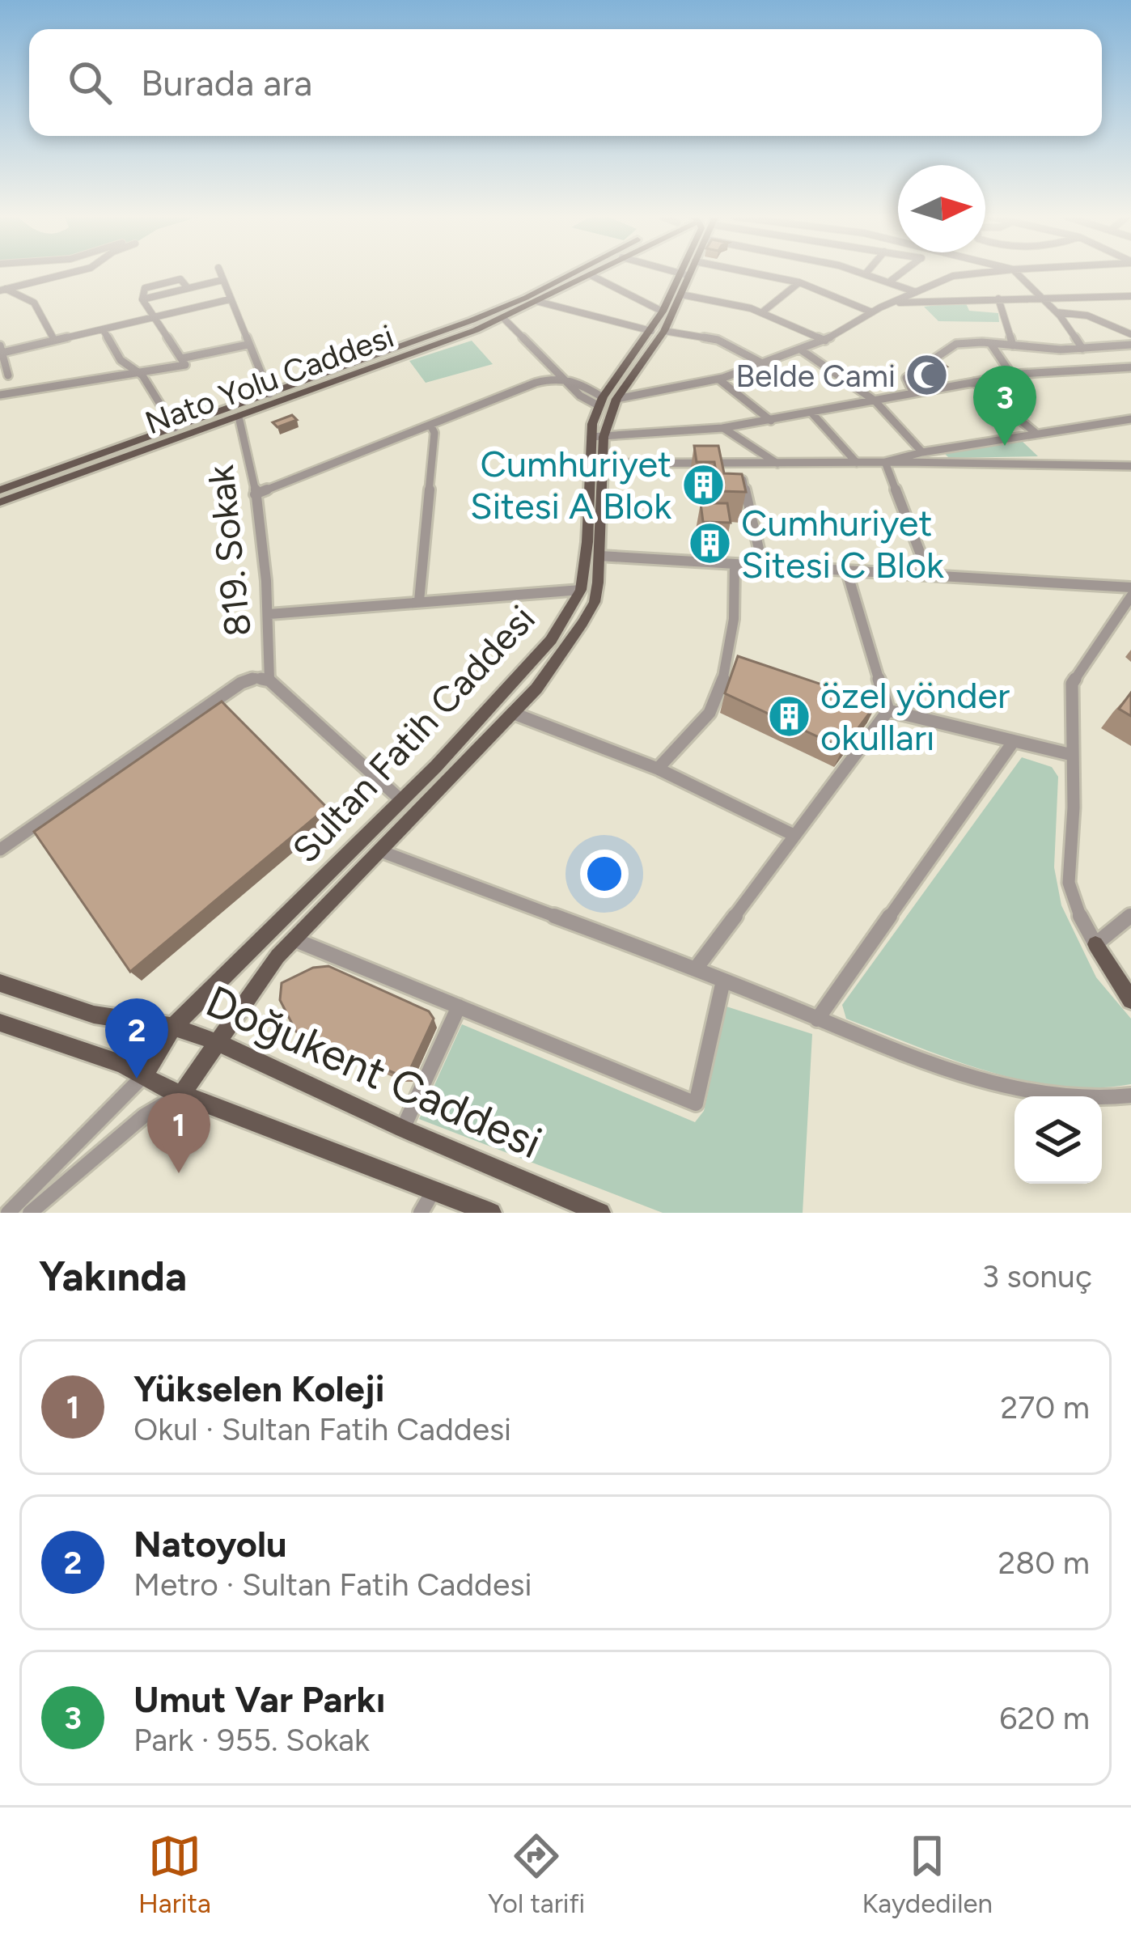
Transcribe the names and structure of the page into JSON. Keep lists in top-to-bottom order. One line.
{"streets":{"main road":["Nato Yolu Caddesi","Sultan Fatih Caddesi","Doğukent Caddesi"],"street":["819. Sokak"]},"crossings":[["Nato Yolu Caddesi","819. Sokak"],["Sultan Fatih Caddesi","Doğukent Caddesi"]],"places":{"mosque":["Belde Cami"],"building":["Cumhuriyet Sitesi A Blok","Cumhuriyet Sitesi C Blok","özel yönder okulları"]},"north":"right","page":{"search":"Burada ara","pins":["3","2","1"],"heading":["Yakında","3 sonuç"],"list":[{"mark":"1","name":"Yükselen Koleji","note":"Okul · Sultan Fatih Caddesi","value":"270 m"},{"mark":"2","name":"Natoyolu","note":"Metro · Sultan Fatih Caddesi","value":"280 m"},{"mark":"3","name":"Umut Var Parkı","note":"Park · 955. Sokak","value":"620 m"}],"nav":["Harita","Yol tarifi","Kaydedilen"]}}
